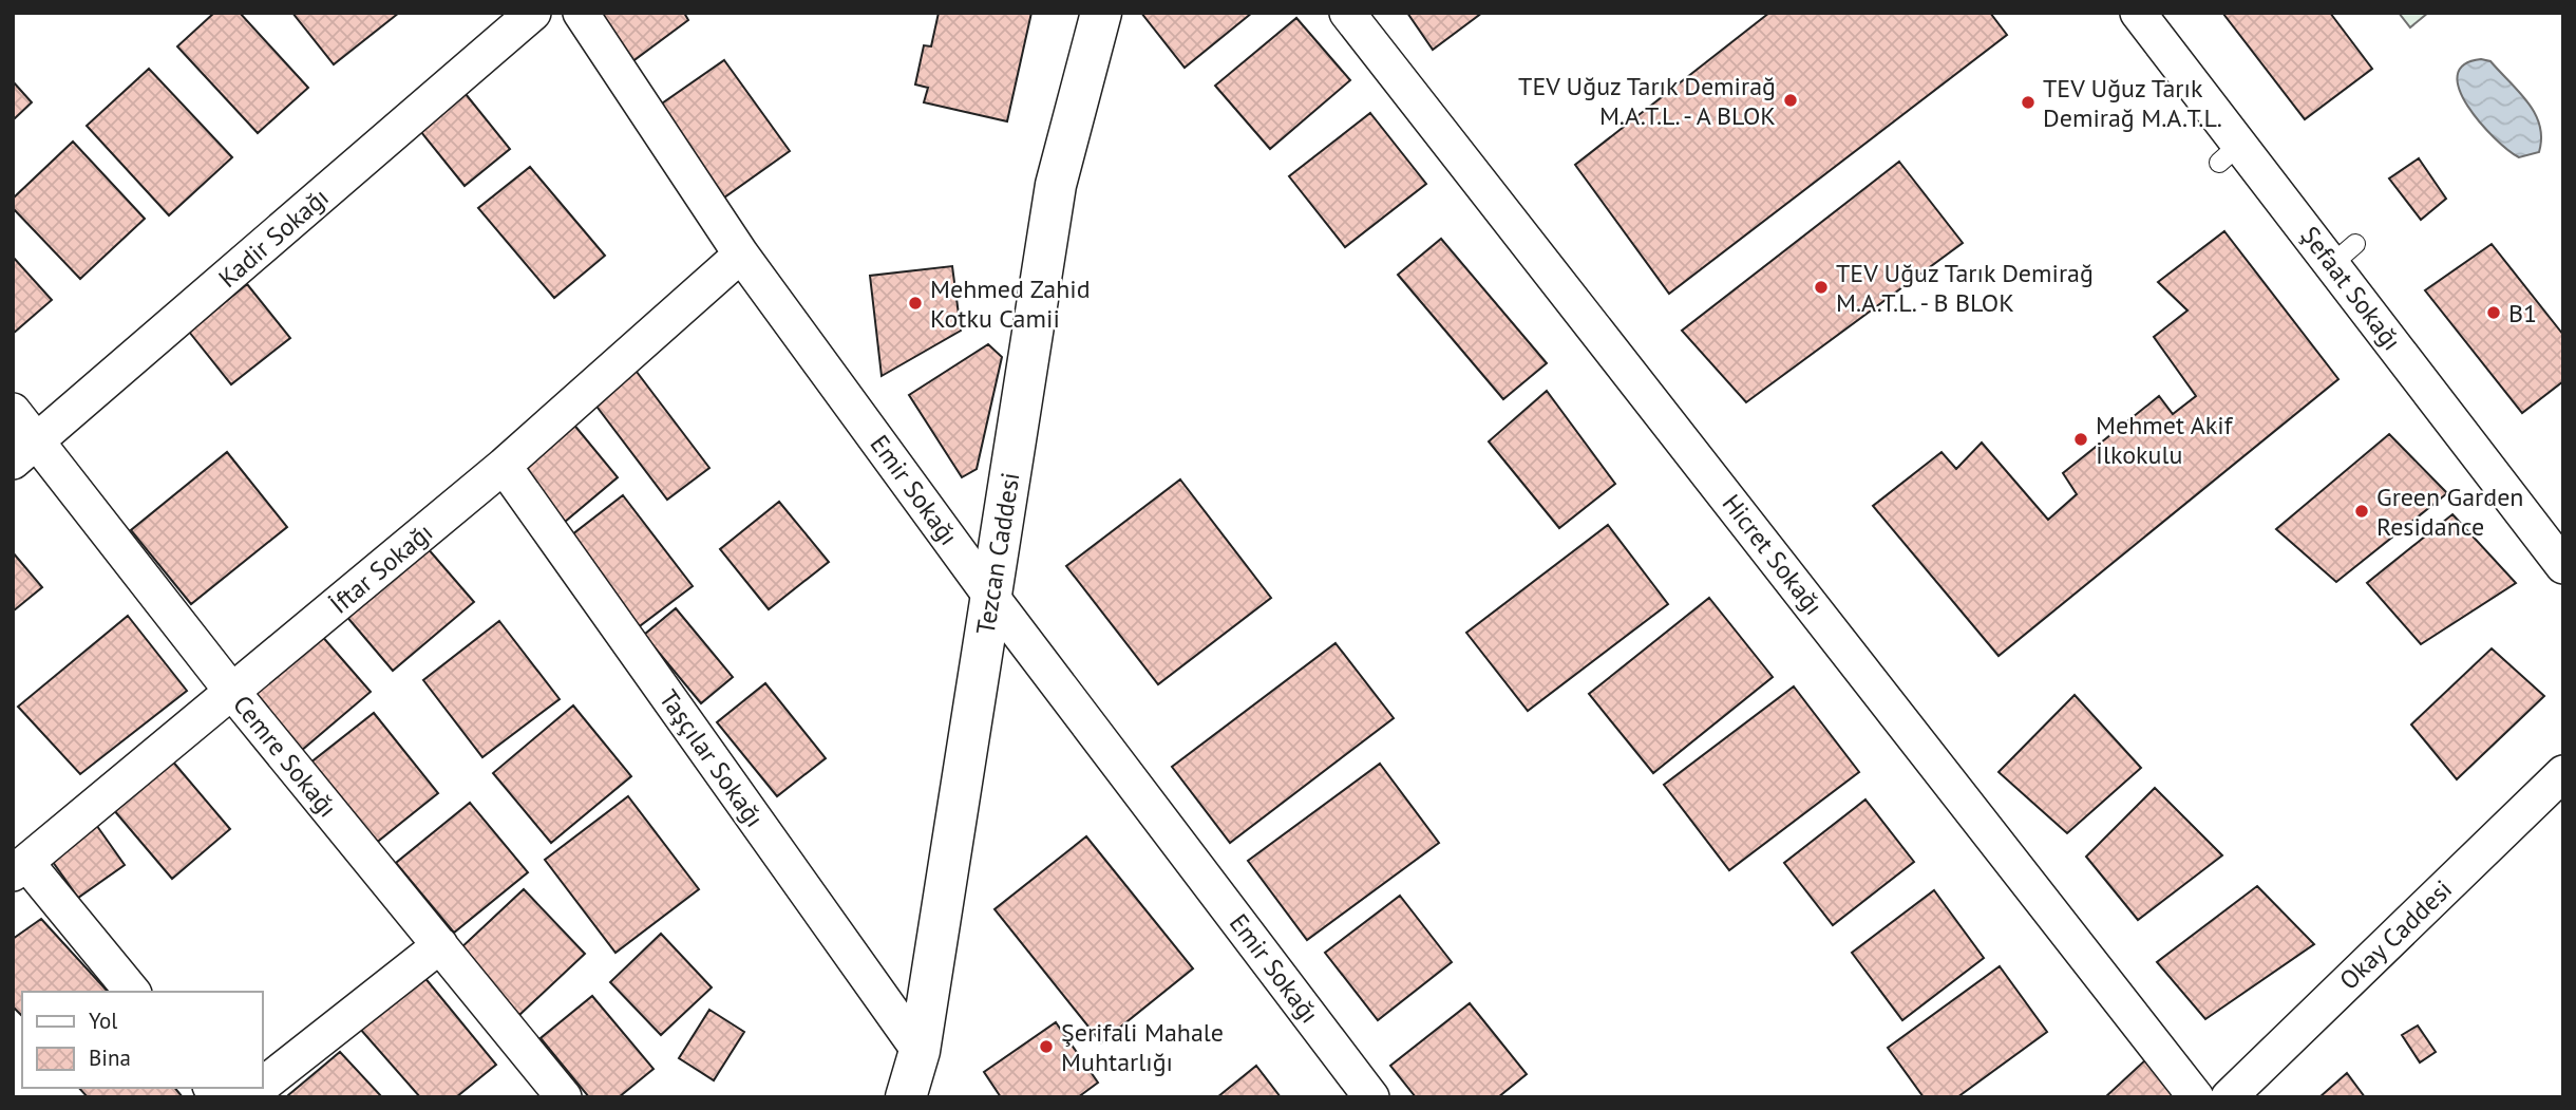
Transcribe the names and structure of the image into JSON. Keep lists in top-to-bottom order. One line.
{"streets":{"street":["Kadir Sokağı","Şefaat Sokağı","Emir Sokağı","Tezcan Caddesi","Hicret Sokağı","İftar Sokağı","Cemre Sokağı","Taşçılar Sokağı","Okay Caddesi"]},"crossings":[["Kadir Sokağı","Cemre Sokağı"],["Emir Sokağı","Tezcan Caddesi"],["Emir Sokağı","İftar Sokağı"],["Tezcan Caddesi","Taşçılar Sokağı"],["İftar Sokağı","Cemre Sokağı"],["İftar Sokağı","Taşçılar Sokağı"]],"places":["TEV Uğuz Tarık Demirağ M.A.T.L. - A BLOK","TEV Uğuz Tarık Demirağ M.A.T.L.","TEV Uğuz Tarık Demirağ M.A.T.L. - B BLOK","Mehmed Zahid Kotku Camii","B1","Mehmet Akif İlkokulu","Green Garden Residance","Şerifali Mahale Muhtarlığı"],"legend":["Yol","Bina"]}
